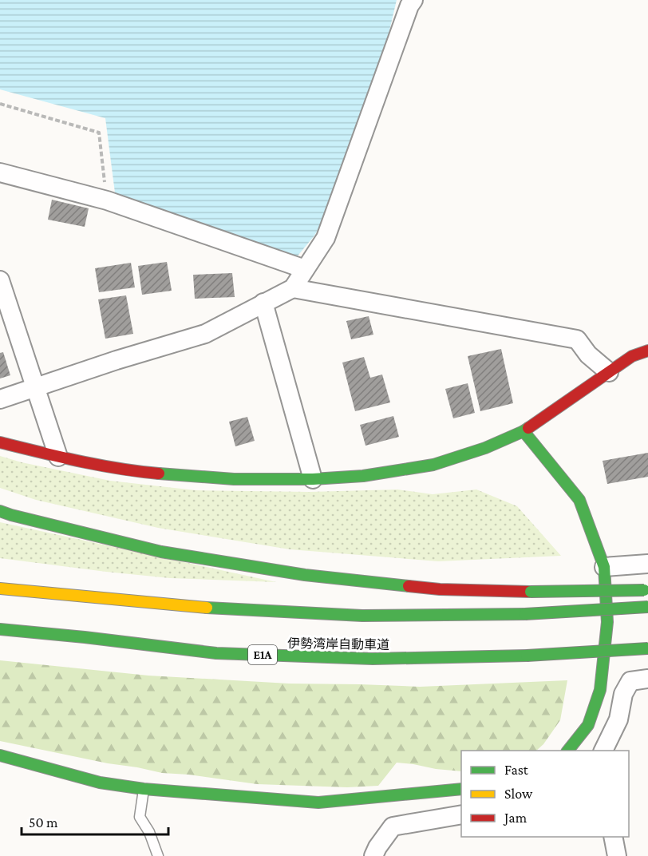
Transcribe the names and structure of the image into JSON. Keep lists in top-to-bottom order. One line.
{"streets":{"main road":["伊勢湾岸自動車道","E1A"]},"legend":["Fast","Slow","Jam"],"scale_bar":"50 m"}
